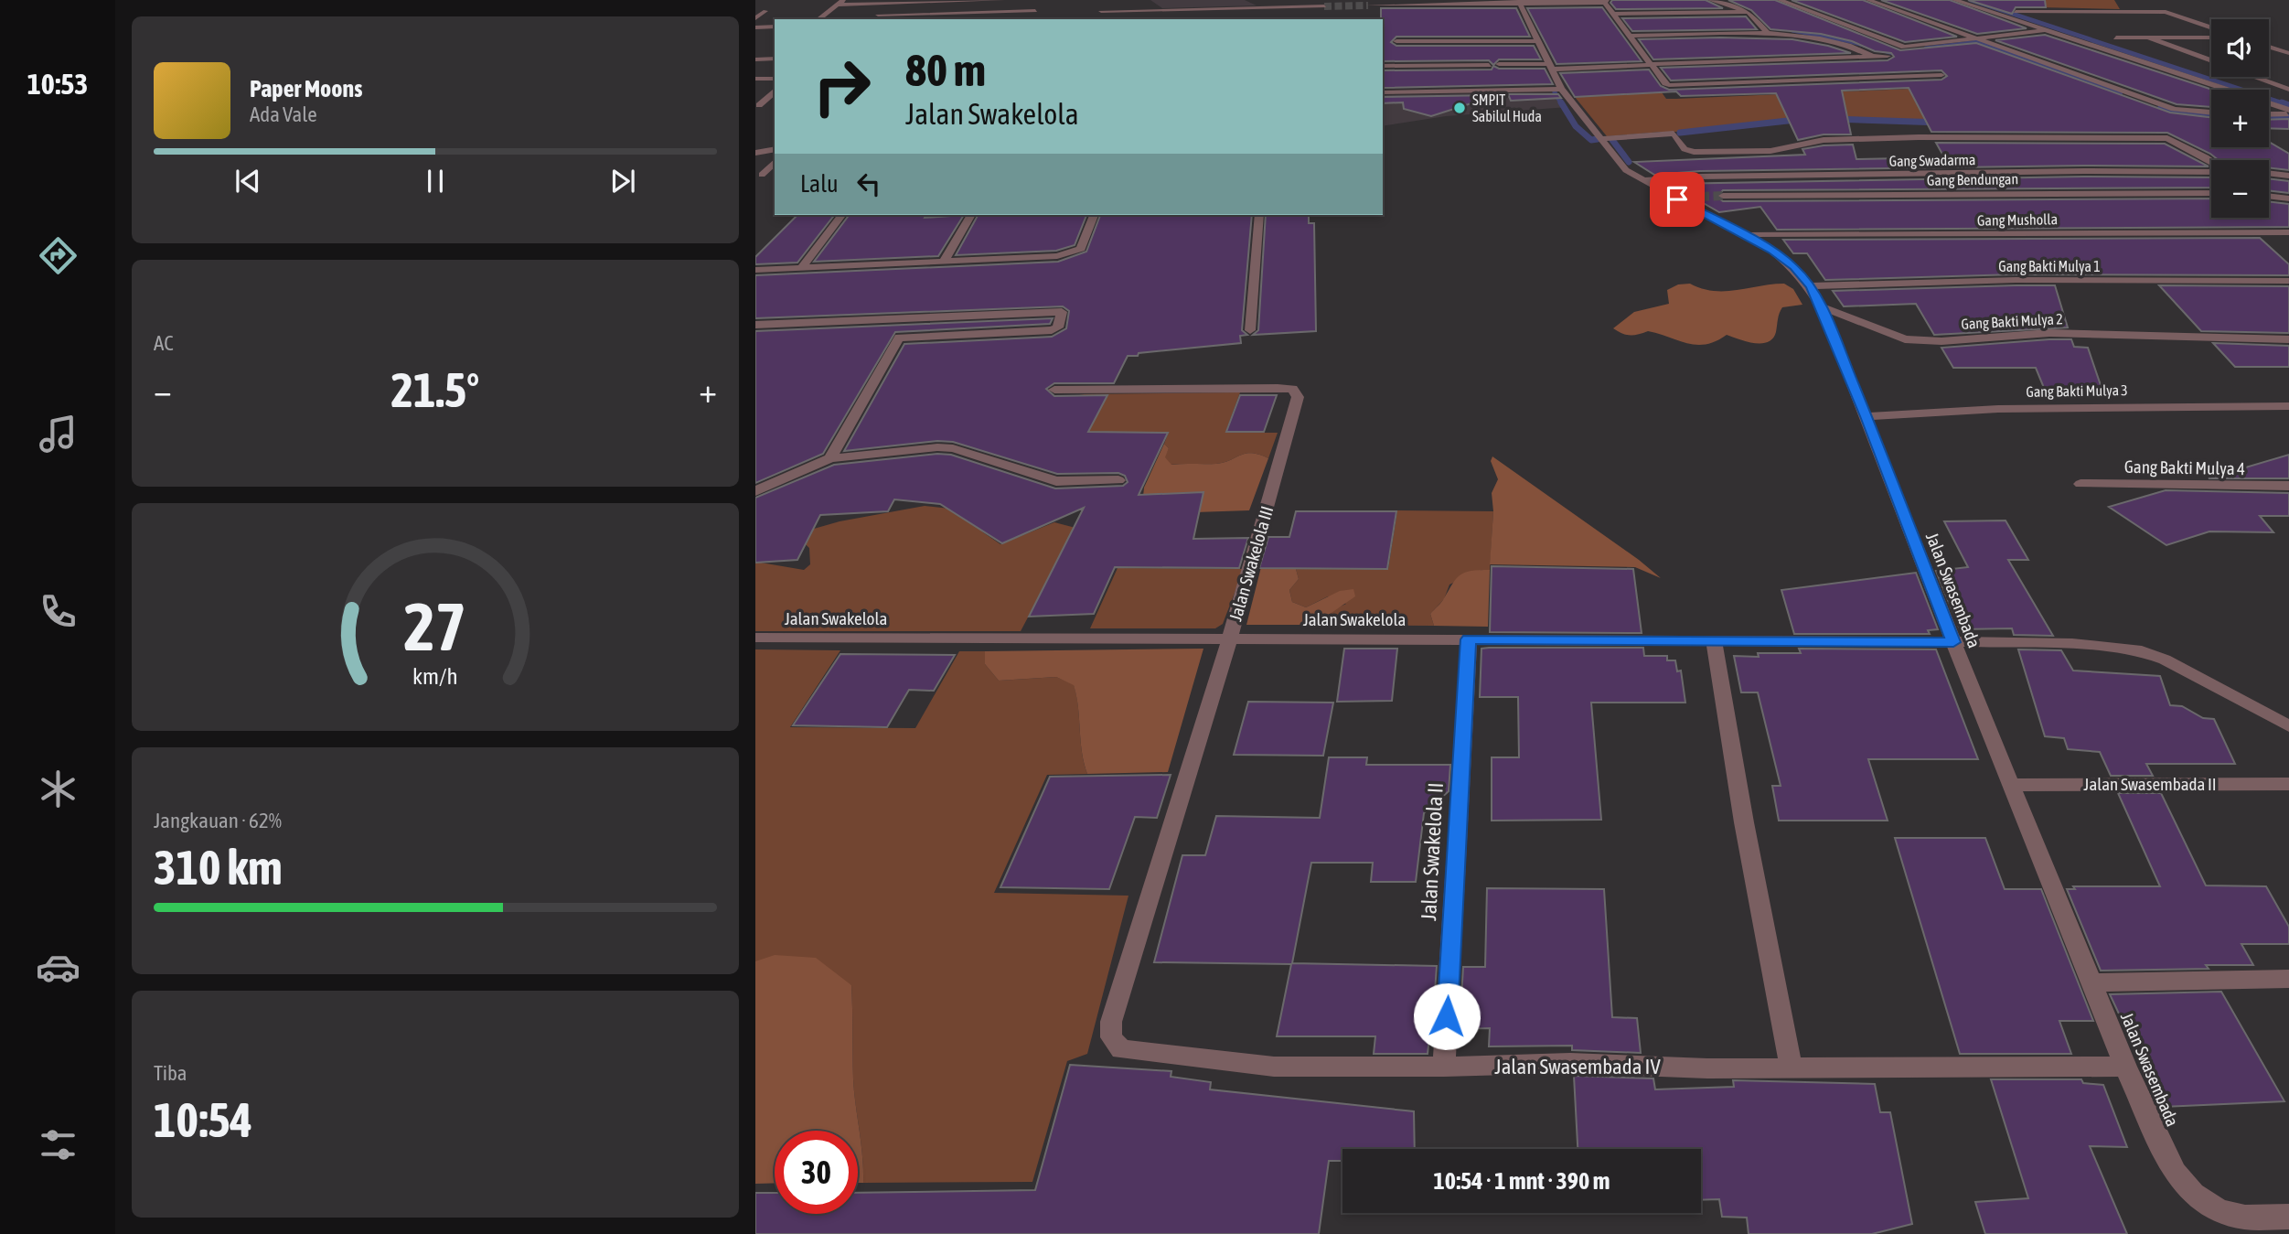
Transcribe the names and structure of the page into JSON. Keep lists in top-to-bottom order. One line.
{"streets":{"street":["Gang Swadarma","Gang Bendungan","Gang Musholla","Gang Bakti Mulya 1","Gang Bakti Mulya 2","Gang Bakti Mulya 3","Gang Bakti Mulya 4","Jalan Swakelola III","Jalan Swasembada","Jalan Swakelola","Jalan Swasembada II","Jalan Swakelola II","Jalan Swasembada IV"]},"crossings":[["Gang Swadarma","Gang Bendungan"],["Gang Swadarma","Jalan Swasembada"],["Gang Musholla","Jalan Swasembada"],["Gang Bakti Mulya 1","Jalan Swasembada"],["Gang Bakti Mulya 2","Jalan Swasembada"],["Gang Bakti Mulya 3","Jalan Swasembada"],["Jalan Swakelola III","Jalan Swakelola"],["Jalan Swakelola III","Jalan Swasembada IV"],["Jalan Swasembada","Jalan Swakelola"],["Jalan Swasembada","Jalan Swasembada II"],["Jalan Swasembada","Jalan Swasembada IV"],["Jalan Swakelola","Jalan Swakelola II"],["Jalan Swakelola II","Jalan Swasembada IV"]],"places":["SMPIT Sabilul Huda"],"page":{"tabs":"10:53","map_buttons":["+","−"],"turn":["80 m","Jalan Swakelola"],"song":["Paper Moons","Ada Vale"],"then":"Lalu","tile":["AC",["Jangkauan · 62%","310 km"],["Tiba","10:54"]],"heat":["−","21.5°","+"],"limit":"30","trip":"10:54 · 1 mnt · 390 m","gauge":["27","km/h"]}}
